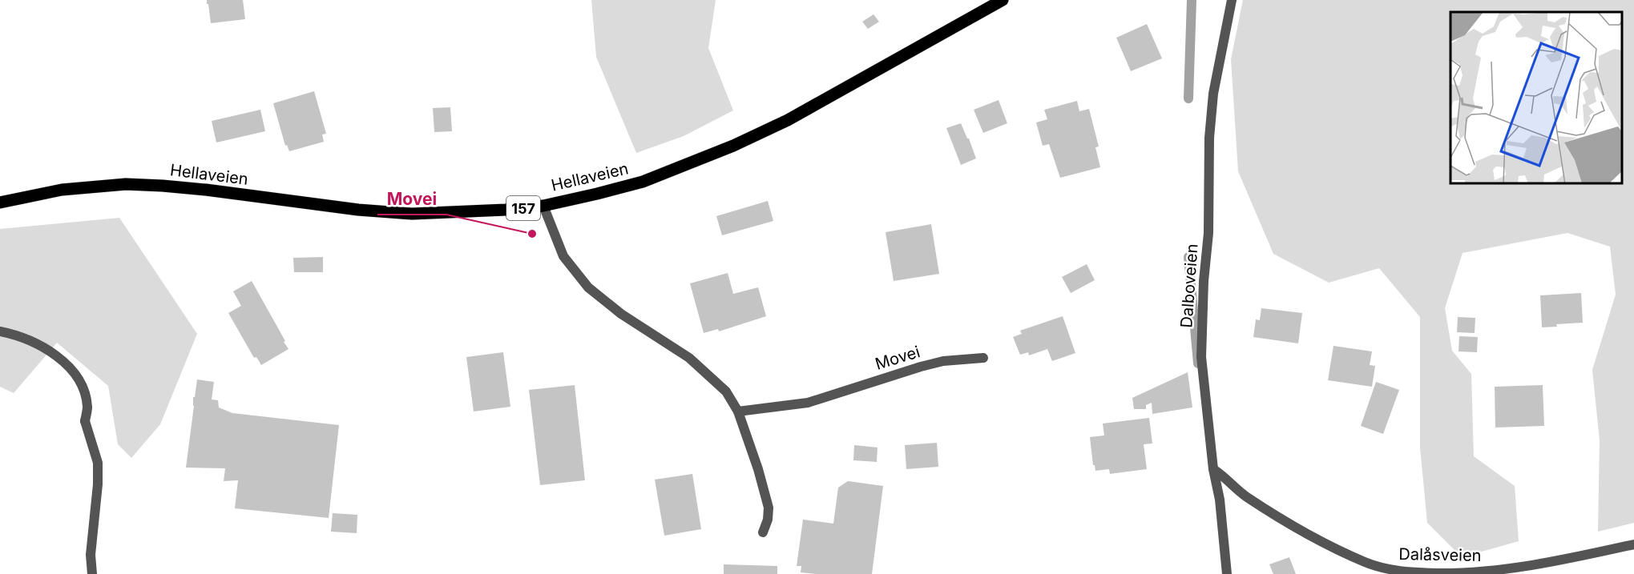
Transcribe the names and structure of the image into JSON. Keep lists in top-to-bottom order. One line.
{"streets":{"main road":["Hellaveien","157"],"street":["Dalboveien","Movei","Dalåsveien"]},"crossings":[["Dalboveien","Dalåsveien"]],"places":["Movei"]}
